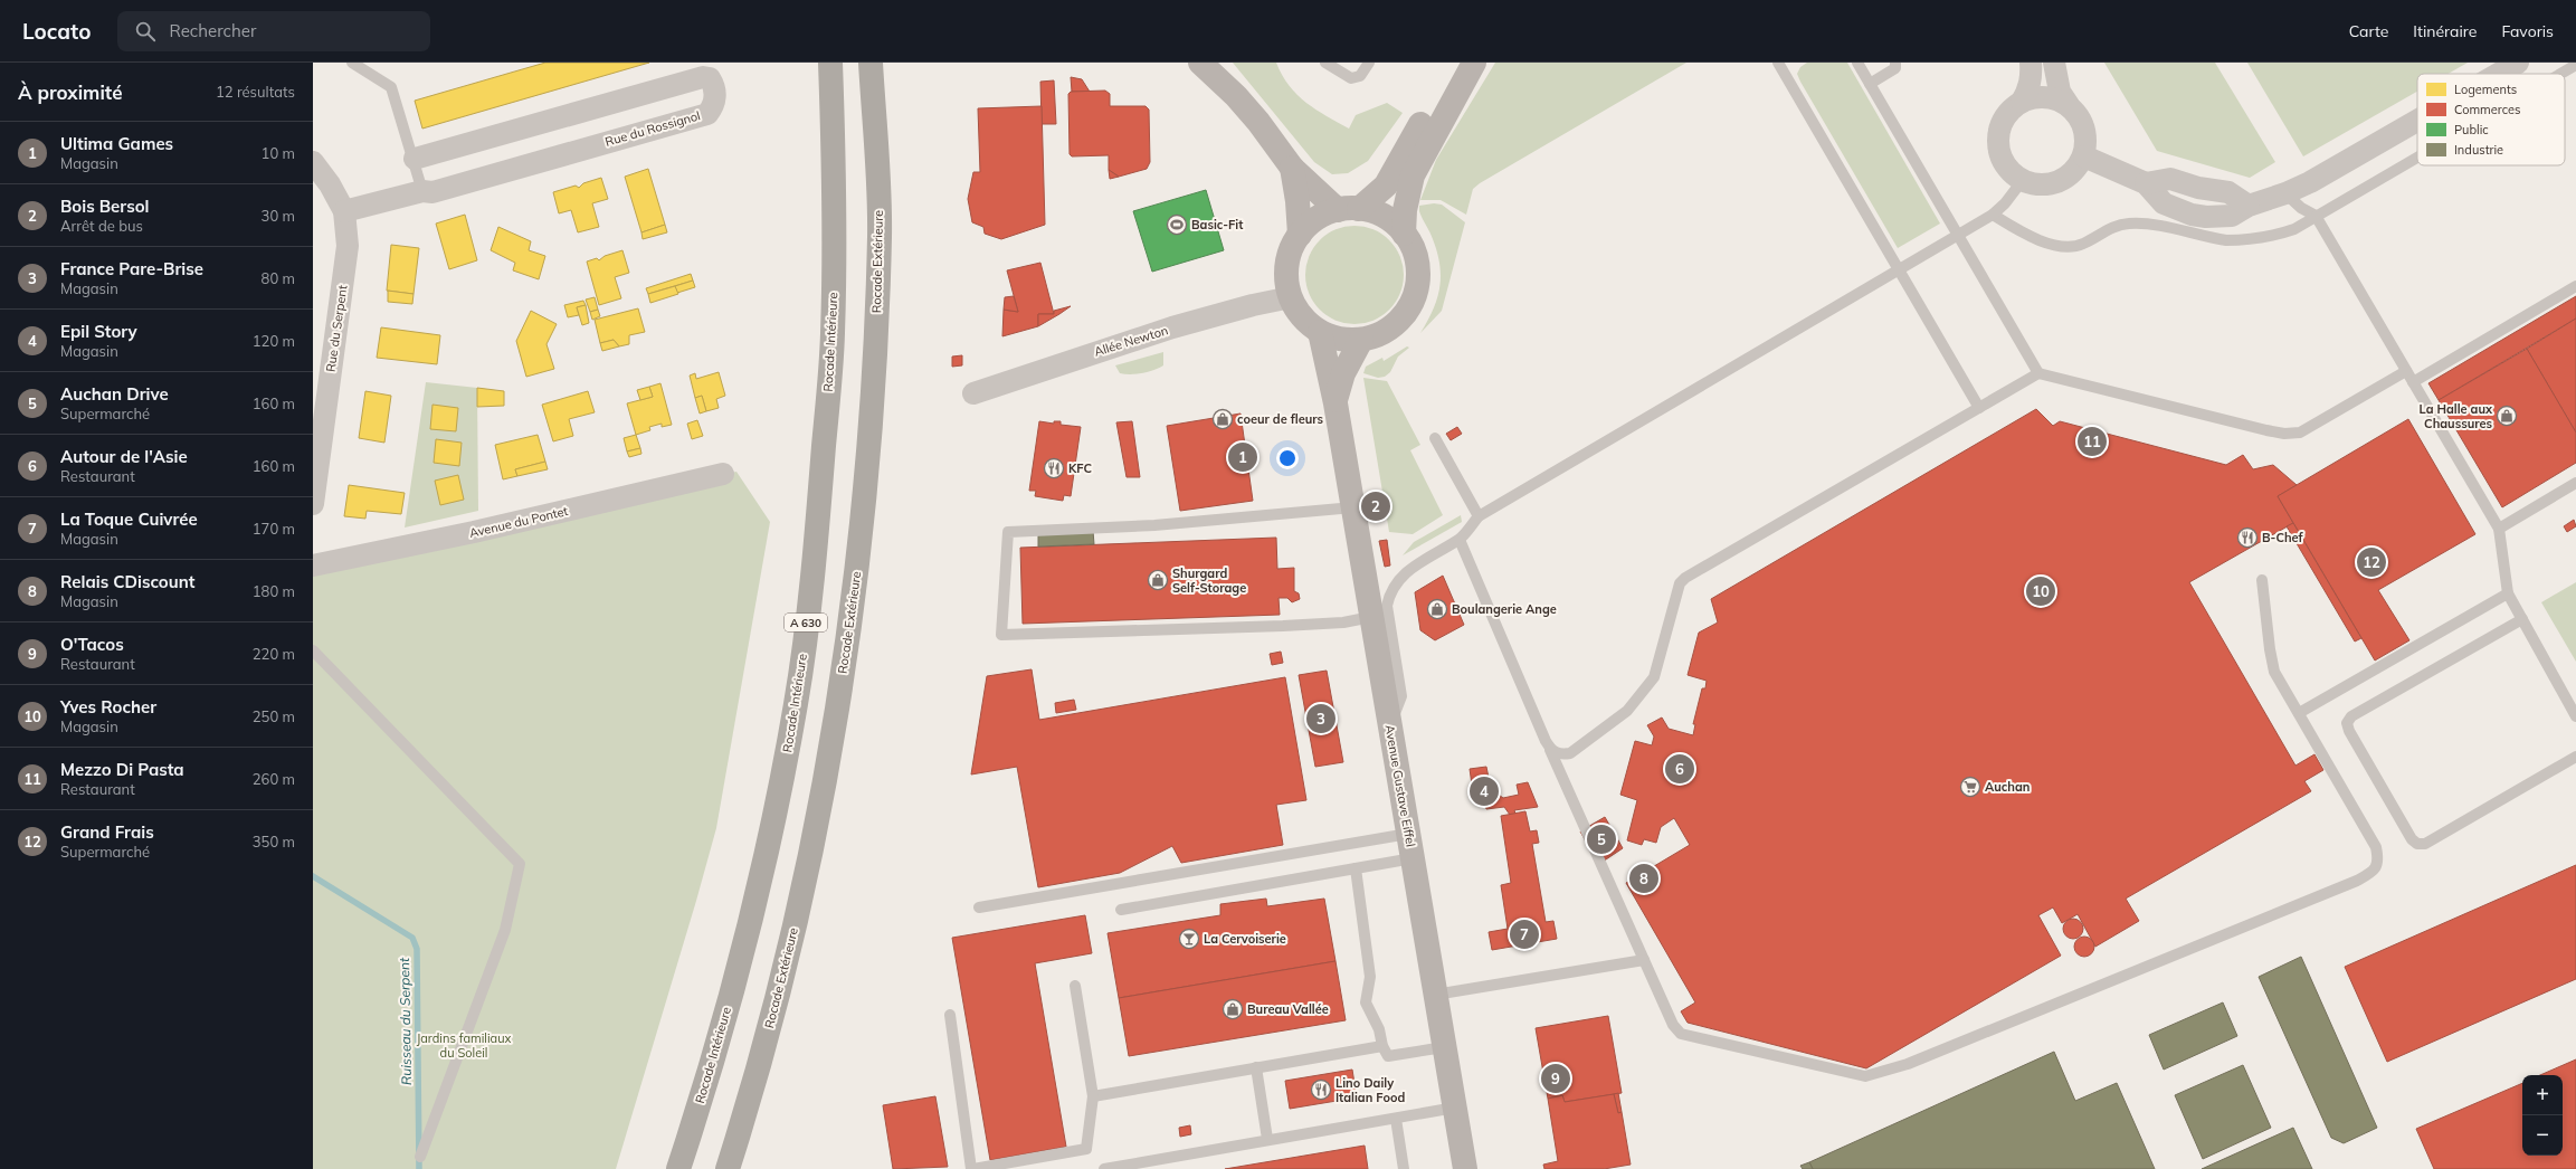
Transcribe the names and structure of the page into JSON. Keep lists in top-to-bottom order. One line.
{"streets":{"highway":["Rocade Extérieure","Rocade Intérieure","A 630"],"street":["Rue du Rossignol","Rue du Serpent","Allée Newton","Avenue du Pontet","Avenue Gustave Eiffel"]},"crossings":[["Rue du Rossignol","Rue du Serpent"],["Allée Newton","Avenue Gustave Eiffel"]],"water":["Ruisseau du Serpent"],"parks":["Jardins familiaux du Soleil"],"places":{"sports":["Basic-Fit"],"shop":["La Halle aux Chaussures","coeur de fleurs","Shurgard Self-Storage","Boulangerie Ange","Bureau Vallée"],"restaurant":["KFC","B-Chef","Lino Daily Italian Food"],"supermarket":["Auchan"],"bar":["La Cervoiserie"]},"legend":["Logements","Commerces","Public","Industrie"],"page":{"header":"Locato","search":"Rechercher","nav":["Carte","Itinéraire","Favoris"],"heading":["À proximité","12 résultats"],"list":[{"mark":"1","name":"Ultima Games","note":"Magasin","value":"10 m"},{"mark":"2","name":"Bois Bersol","note":"Arrêt de bus","value":"30 m"},{"mark":"3","name":"France Pare-Brise","note":"Magasin","value":"80 m"},{"mark":"4","name":"Epil Story","note":"Magasin","value":"120 m"},{"mark":"5","name":"Auchan Drive","note":"Supermarché","value":"160 m"},{"mark":"6","name":"Autour de l'Asie","note":"Restaurant","value":"160 m"},{"mark":"7","name":"La Toque Cuivrée","note":"Magasin","value":"170 m"},{"mark":"8","name":"Relais CDiscount","note":"Magasin","value":"180 m"},{"mark":"9","name":"O'Tacos","note":"Restaurant","value":"220 m"},{"mark":"10","name":"Yves Rocher","note":"Magasin","value":"250 m"},{"mark":"11","name":"Mezzo Di Pasta","note":"Restaurant","value":"260 m"},{"mark":"12","name":"Grand Frais","note":"Supermarché","value":"350 m"}],"pins":["11","1","2","12","10","3","6","4","5","8","7","9"],"map_buttons":["+","−"]}}
